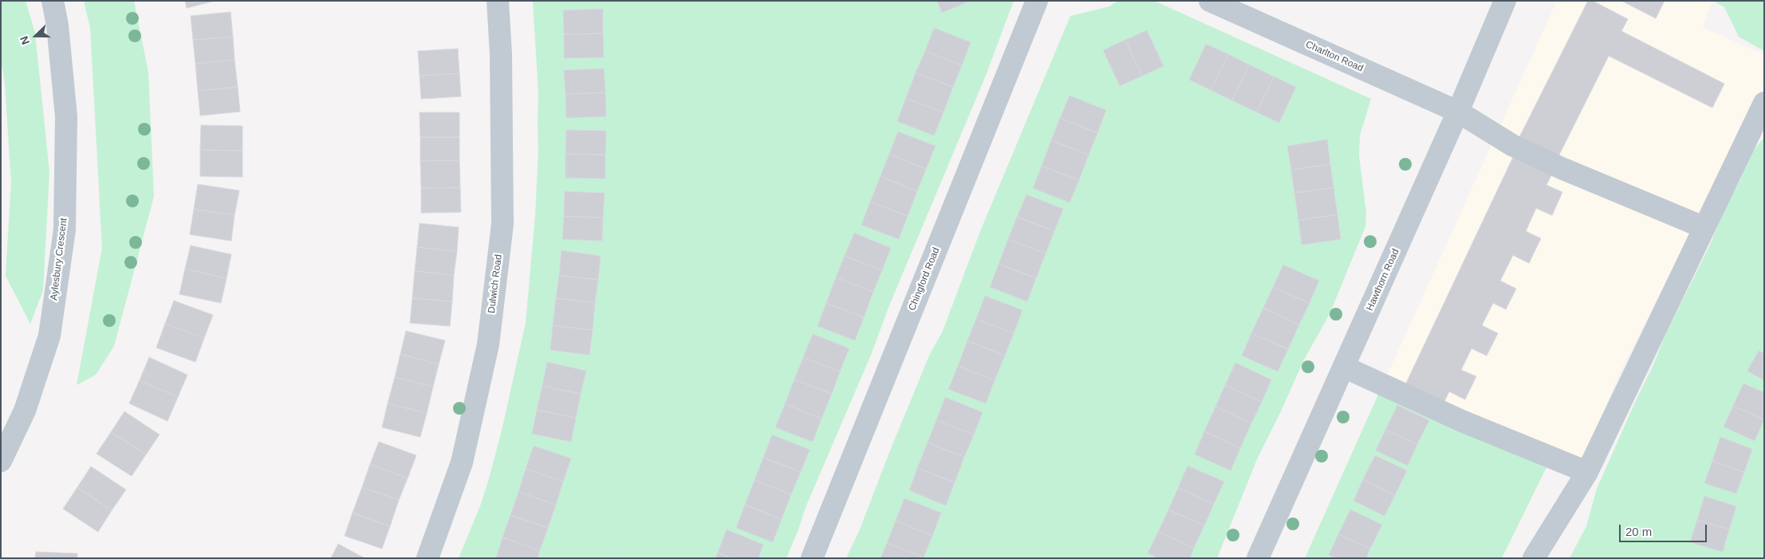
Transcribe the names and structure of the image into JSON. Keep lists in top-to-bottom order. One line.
{"streets":{"street":["Charlton Road","Aylesbury Crescent","Chingford Road","Hawthorn Road","Dulwich Road"]},"crossings":[["Charlton Road","Hawthorn Road"]],"scale_bar":"20 m","north":"left"}
